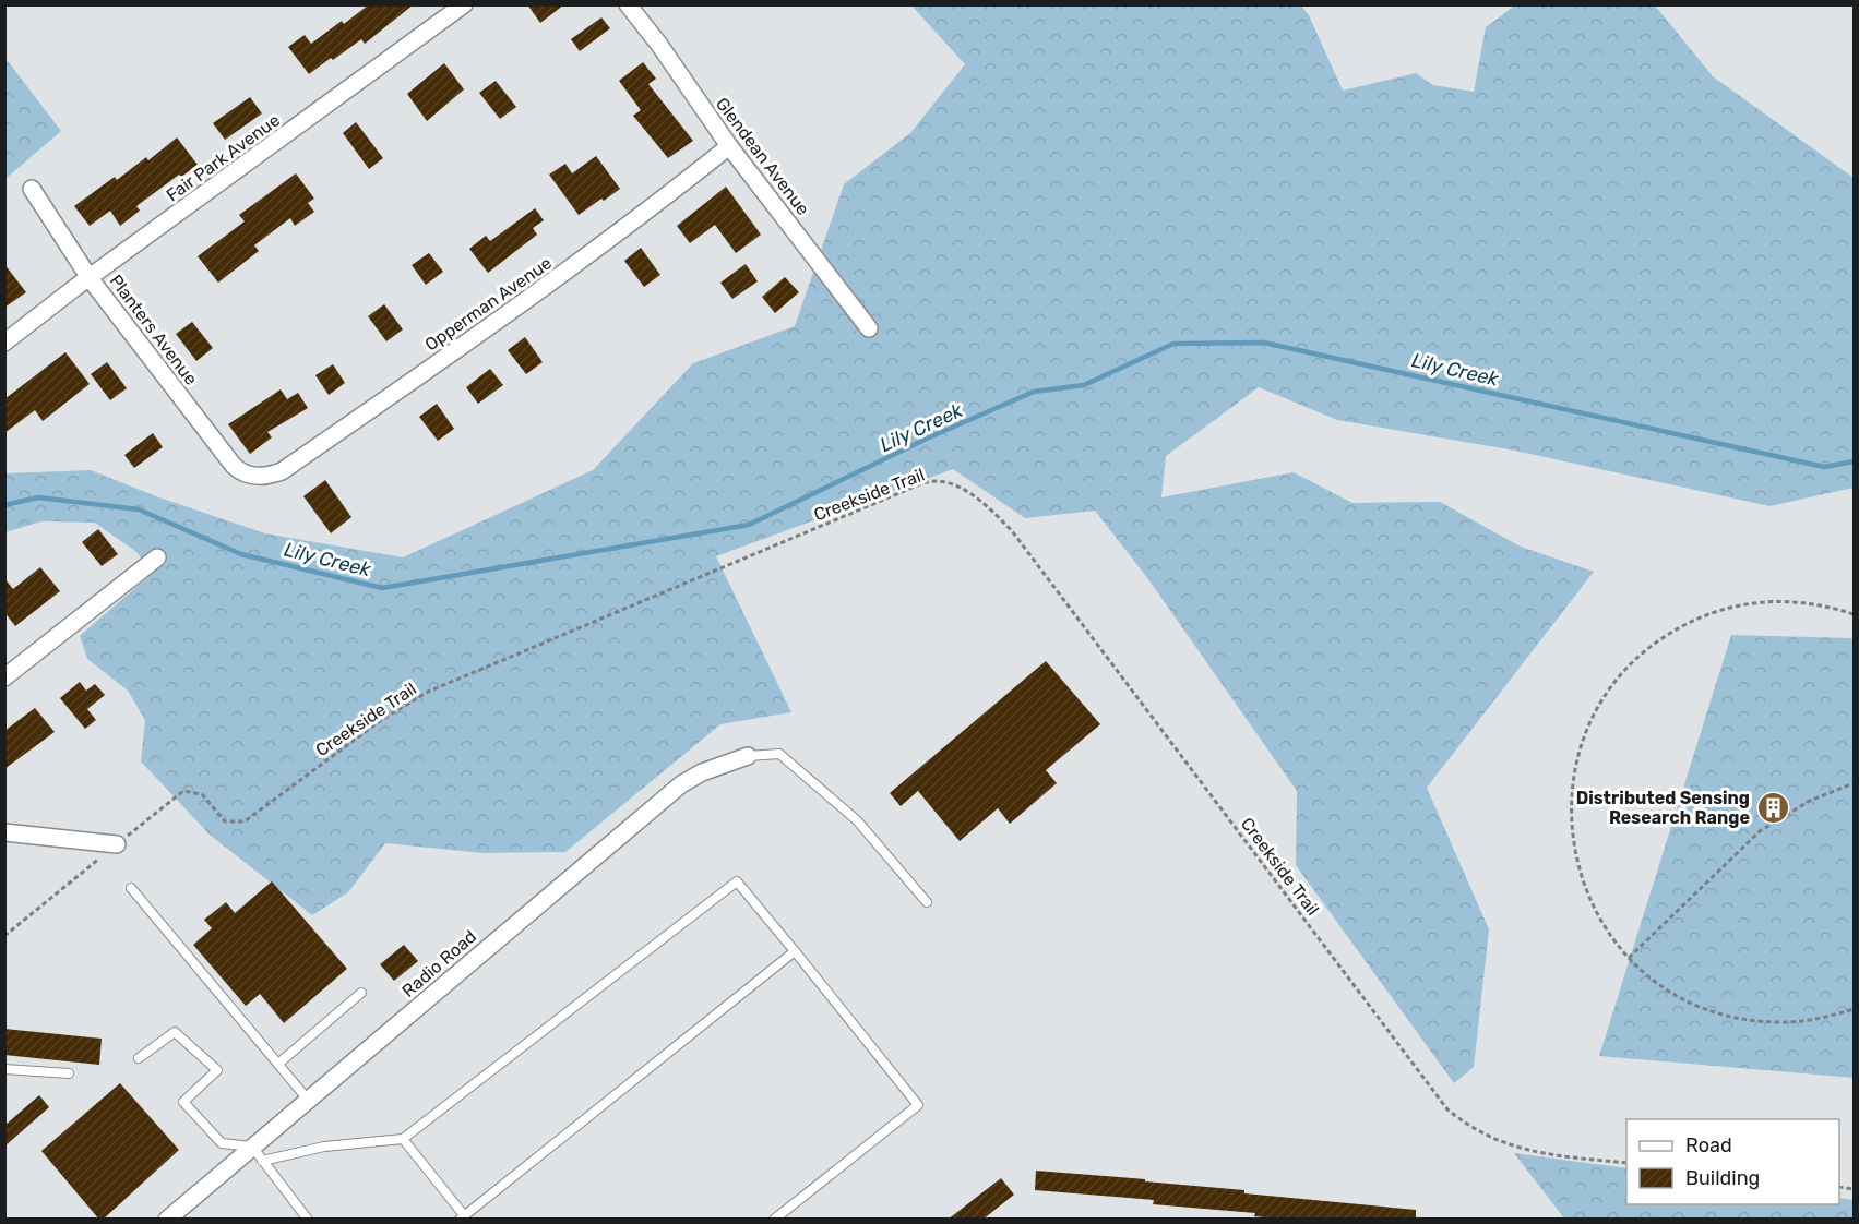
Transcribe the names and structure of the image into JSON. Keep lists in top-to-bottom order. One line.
{"streets":{"street":["Glendean Avenue","Fair Park Avenue","Opperman Avenue","Planters Avenue","Radio Road"],"path":["Creekside Trail"]},"crossings":[["Glendean Avenue","Opperman Avenue"],["Fair Park Avenue","Planters Avenue"],["Opperman Avenue","Planters Avenue"]],"water":["Lily Creek"],"places":{"building":["Distributed Sensing Research Range"]},"legend":["Road","Building"]}
